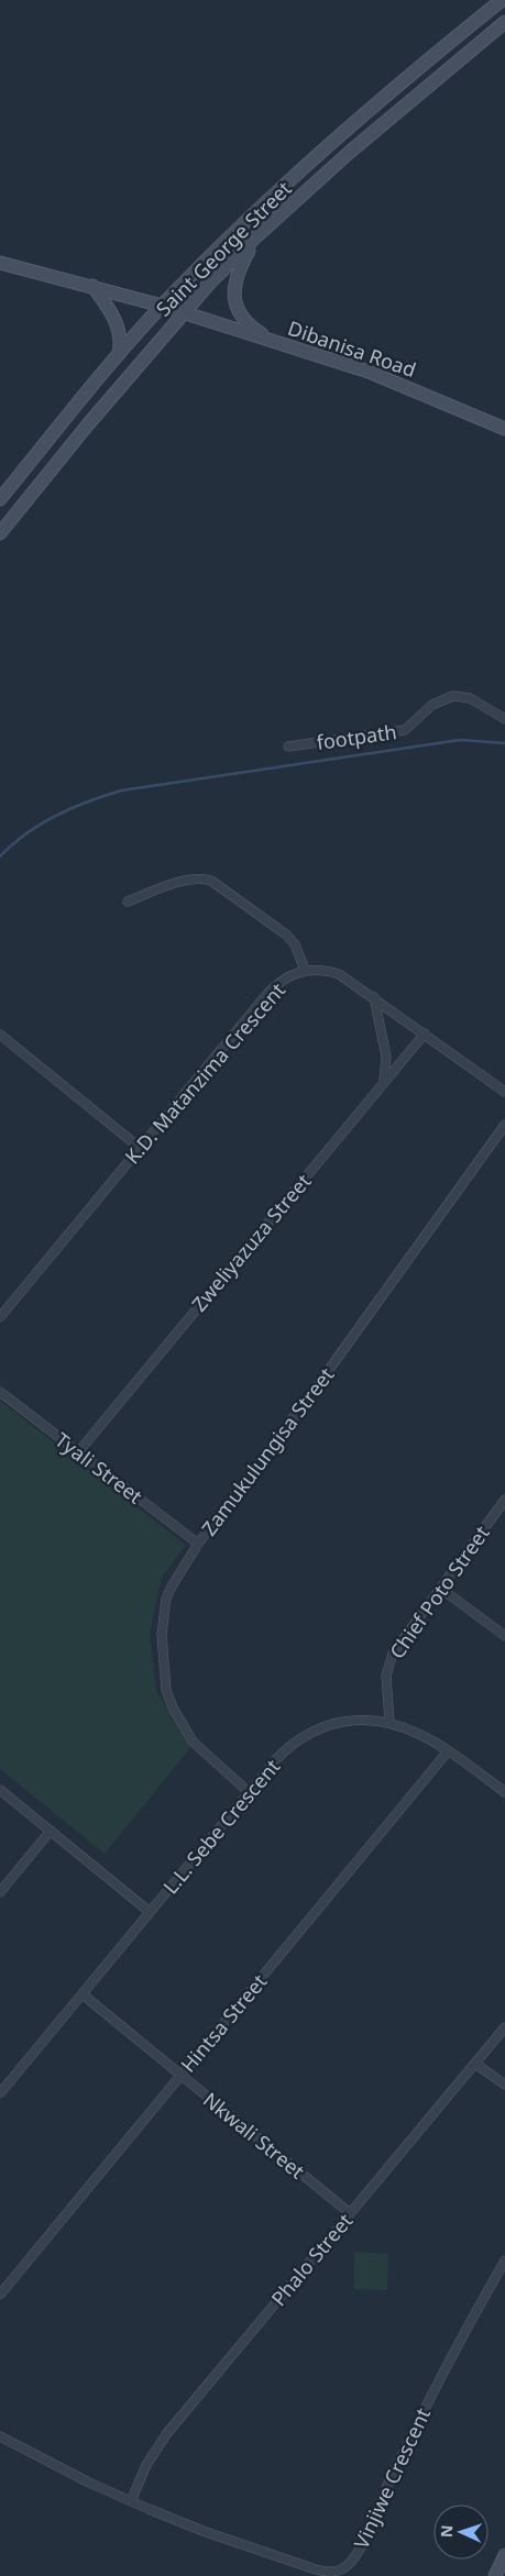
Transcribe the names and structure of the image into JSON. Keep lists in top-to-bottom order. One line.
{"streets":{"main road":["Saint George Street","Dibanisa Road"],"street":["footpath","K.D. Matanzima Crescent","Zweliyazuza Street","Zamukulungisa Street","Tyali Street","Chief Poto Street","L.L. Sebe Crescent","Hintsa Street","Nkwali Street","Phalo Street","Vinjiwe Crescent"]},"crossings":[["Saint George Street","Dibanisa Road"],["K.D. Matanzima Crescent","Zweliyazuza Street"],["Zweliyazuza Street","Tyali Street"],["Zamukulungisa Street","Tyali Street"],["Zamukulungisa Street","L.L. Sebe Crescent"],["Chief Poto Street","L.L. Sebe Crescent"],["L.L. Sebe Crescent","Hintsa Street"],["L.L. Sebe Crescent","Nkwali Street"],["Hintsa Street","Nkwali Street"],["Nkwali Street","Phalo Street"],["Phalo Street","Vinjiwe Crescent"]],"north":"left"}
